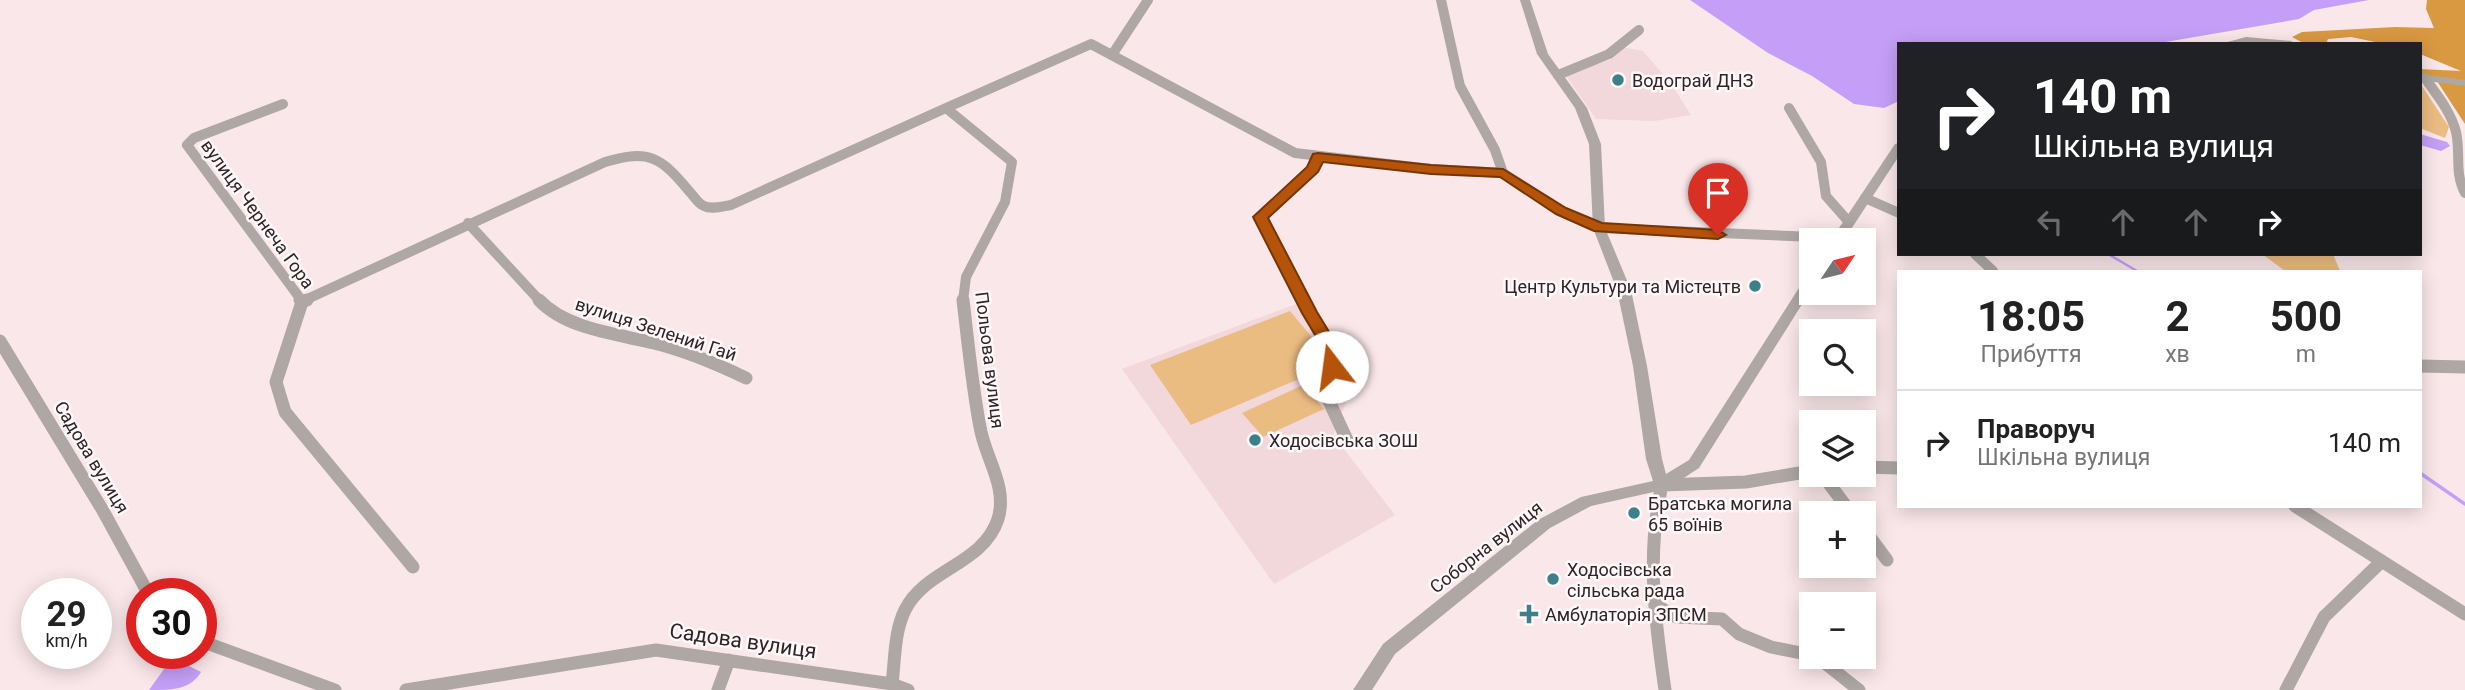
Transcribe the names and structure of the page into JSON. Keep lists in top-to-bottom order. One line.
{"streets":{"street":["вулиця Чернеча Гора","вулиця Зелений Гай","Польова вулиця","Садова вулиця","Соборна вулиця"]},"crossings":[["Польова вулиця","Садова вулиця"]],"places":{"other":["Водограй ДНЗ","Центр Культури та Містецтв","Ходосівська ЗОШ","Братська могила 65 воїнів","Ходосівська сільська рада"],"health":["Амбулаторія ЗПСМ"]},"north":"top right","page":{"turn":["140 m","Шкільна вулиця"],"map_buttons":["+","−"],"eta":["18:05","Прибуття","2","хв","500","m"],"list":[{"name":"Праворуч","note":"Шкільна вулиця","value":"140 m"}],"speed":"29 km/h","limit":"30"}}
